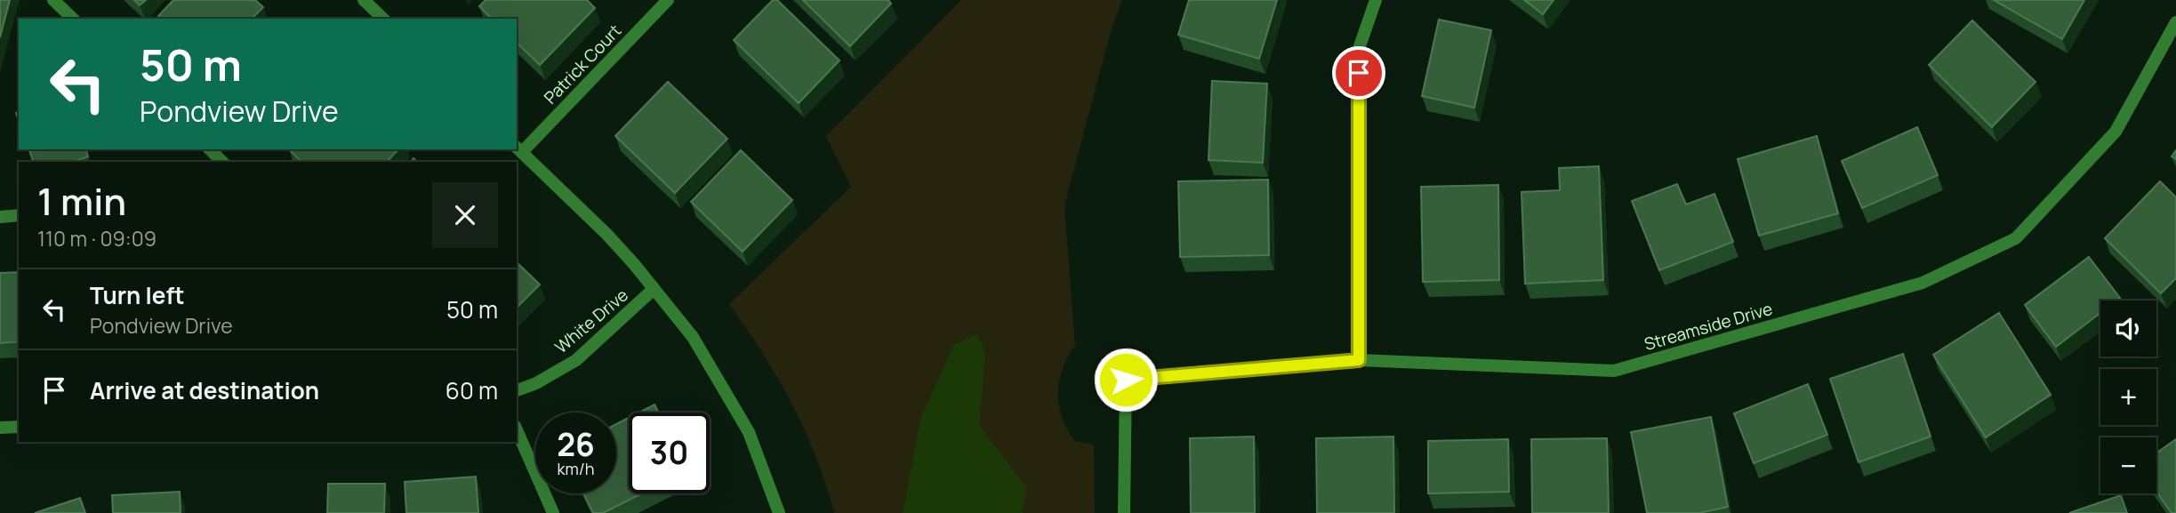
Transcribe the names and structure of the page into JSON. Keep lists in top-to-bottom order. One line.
{"streets":{"street":["Patrick Court","White Drive","Streamside Drive"]},"page":{"turn":["50 m","Pondview Drive"],"heading":["1 min","110 m · 09:09"],"list":[{"name":"Turn left","note":"Pondview Drive","value":"50 m"},{"name":"Arrive at destination","value":"60 m"}],"map_buttons":["+","−"],"speed":"26 km/h","limit":"30"}}
